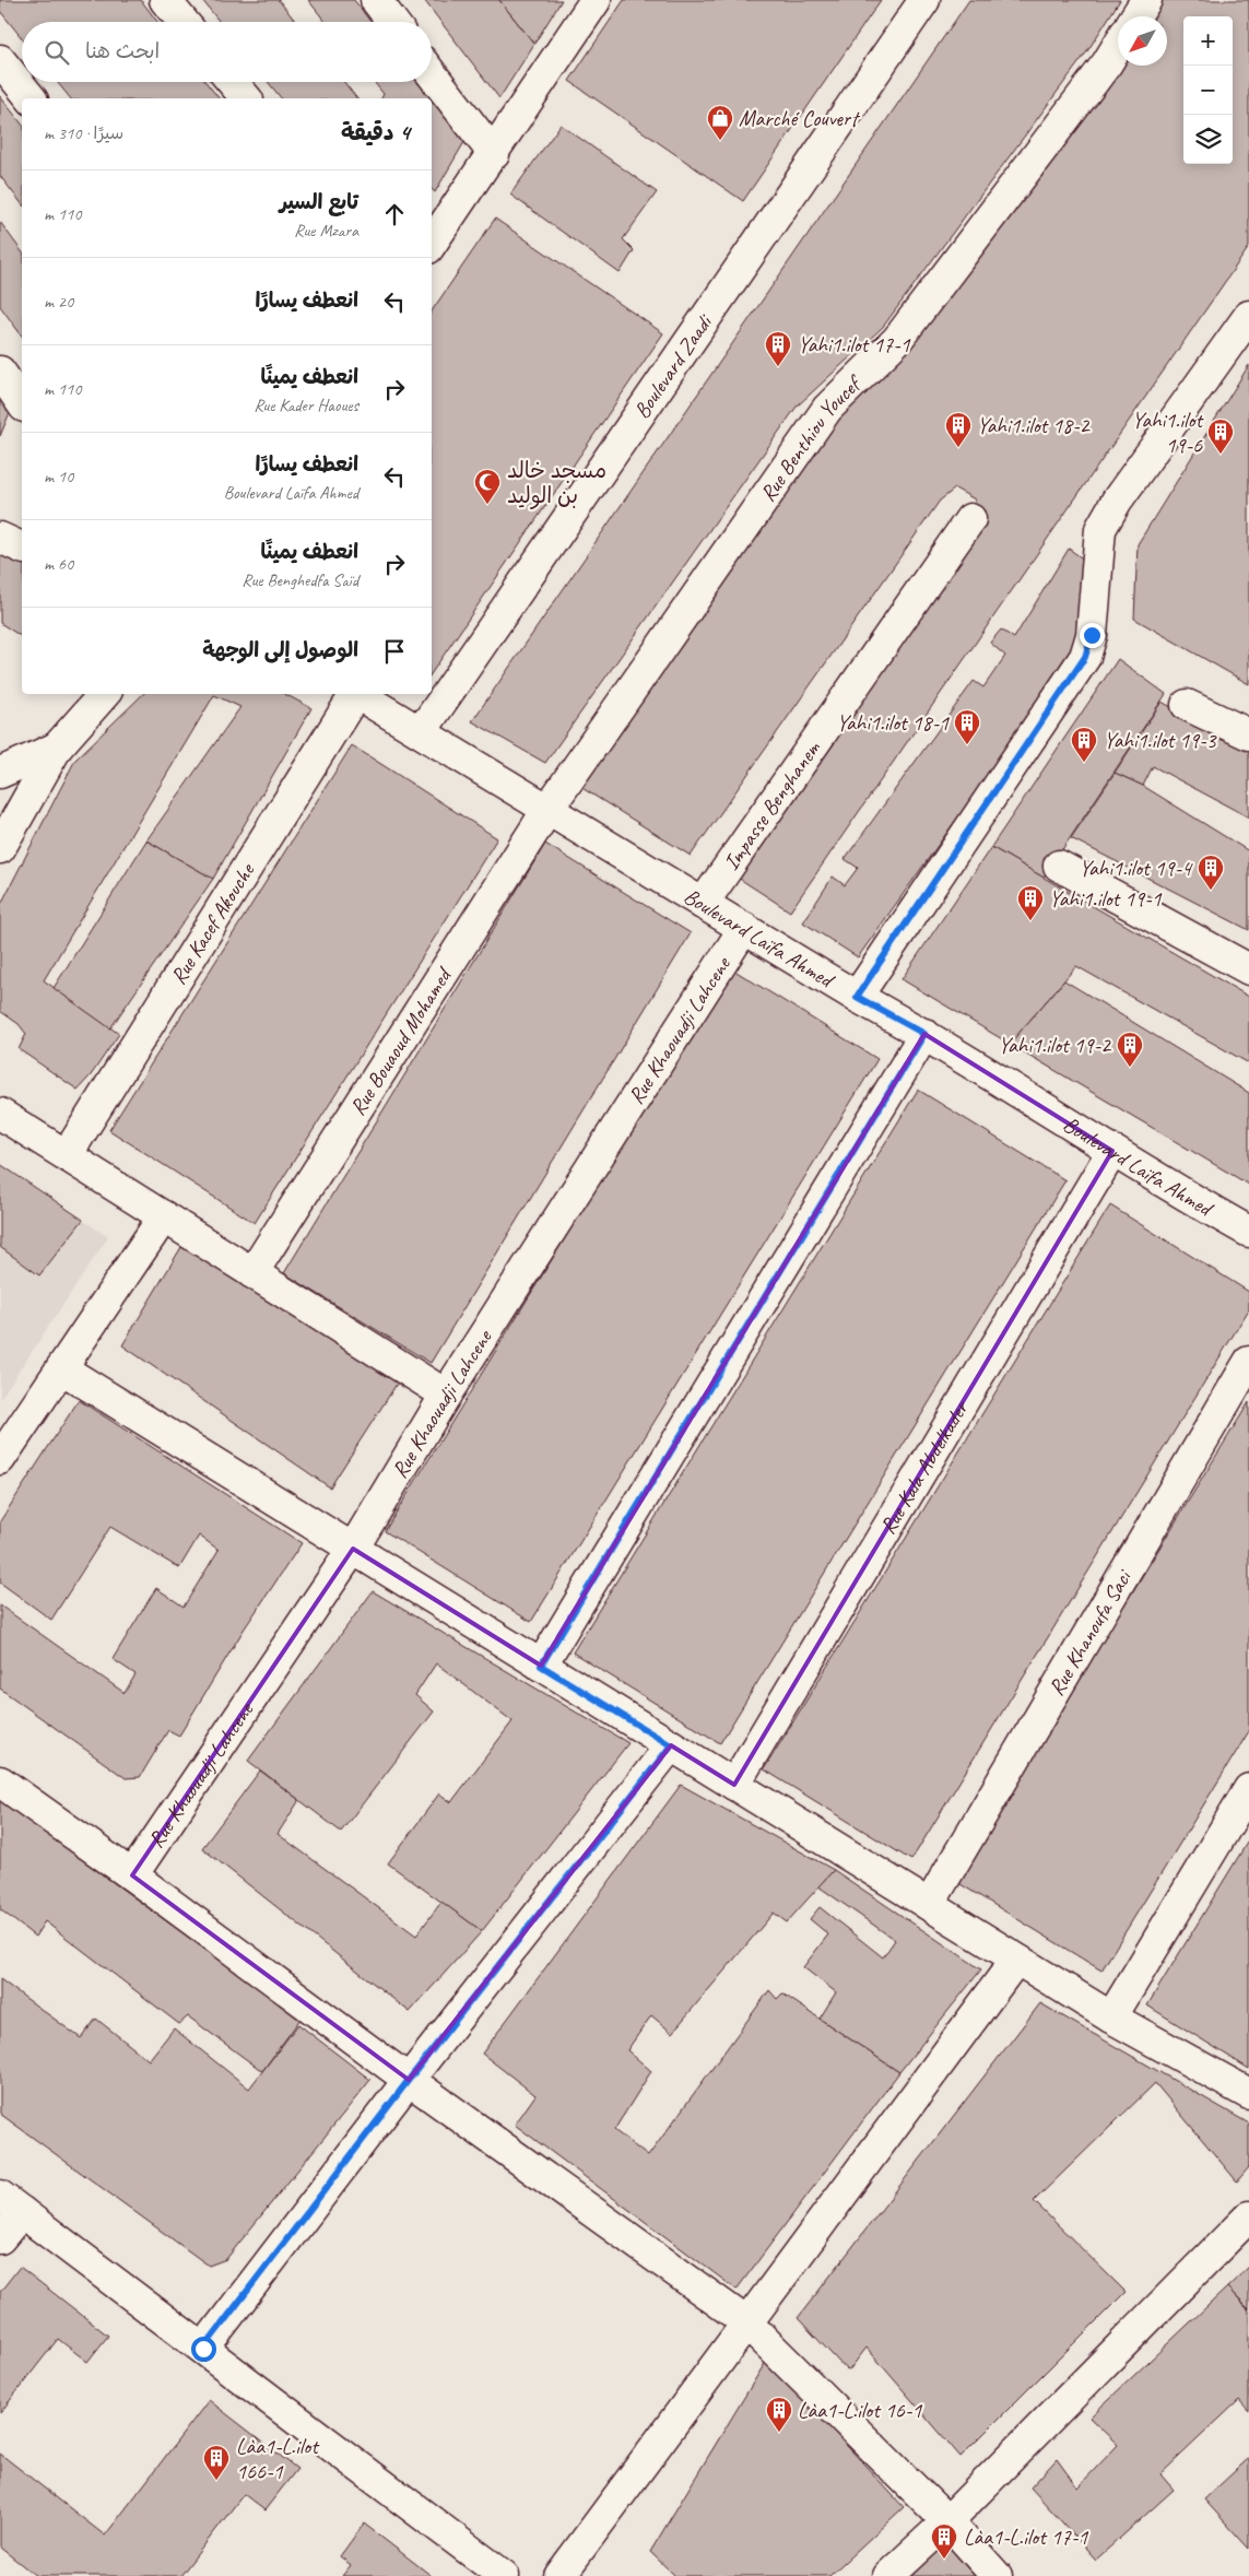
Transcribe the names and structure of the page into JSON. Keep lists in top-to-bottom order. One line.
{"streets":{"street":["Boulevard Zaadi","Rue Benthiou Youcef","Impasse Benghanem","Rue Kacef Akouche","Boulevard Laïfa Ahmed","Rue Khaouadji Lahcene","Rue Bouaoud Mohamed","Rue Kala Abdelkader","Rue Khanoufa Saci"]},"crossings":[["Boulevard Zaadi","Boulevard Laïfa Ahmed"],["Rue Benthiou Youcef","Boulevard Laïfa Ahmed"],["Rue Benthiou Youcef","Rue Bouaoud Mohamed"],["Impasse Benghanem","Boulevard Laïfa Ahmed"],["Boulevard Laïfa Ahmed","Rue Khaouadji Lahcene"],["Boulevard Laïfa Ahmed","Rue Bouaoud Mohamed"],["Boulevard Laïfa Ahmed","Rue Kala Abdelkader"]],"places":{"shop":["Marché Couvert"],"building":["Yahi1.ilot 17-1","Yahi1.ilot 18-2","Yahi1.ilot 19-6","Yahi1.ilot 18-1","Yahi1.ilot 19-3","Yahi1.ilot 19-4","Yahi1.ilot 19-1","Yahi1.ilot 19-2","Làa1-L.ilot 16-1","Làa1-L.ilot 166-1","Làa1-L.ilot 17-1"],"mosque":["مسجد خالد بن الوليد"]},"north":"bottom left","page":{"map_buttons":["+","−"],"search":"ابحث هنا","heading":["4 دقيقة","سيرًا · 310 m"],"list":[["تابع السير","Rue Mzara","110 m"],["انعطف يسارًا","20 m"],["انعطف يمينًا","Rue Kader Haoues","110 m"],["انعطف يسارًا","Boulevard Laïfa Ahmed","10 m"],["انعطف يمينًا","Rue Benghedfa Saïd","60 m"],"الوصول إلى الوجهة"]}}
